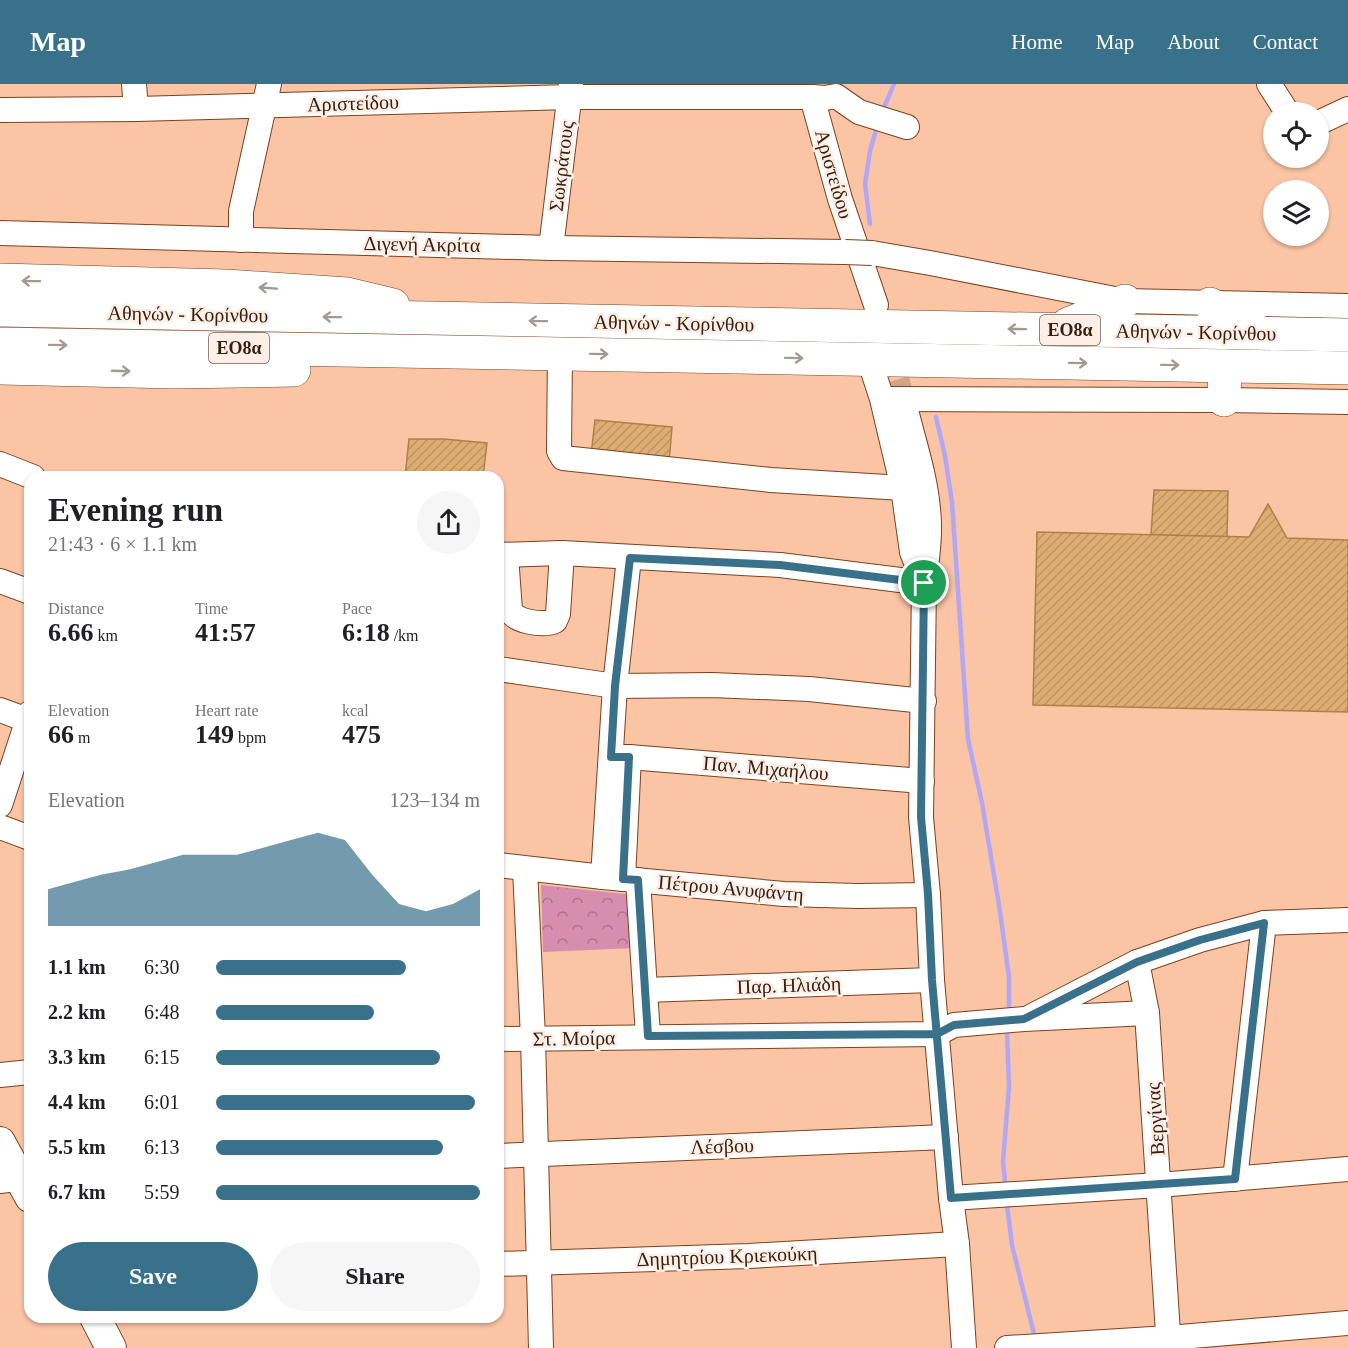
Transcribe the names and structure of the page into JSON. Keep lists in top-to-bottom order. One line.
{"streets":{"highway":["Αθηνών - Κορίνθου","ΕΟ8α"],"street":["Αριστείδου","Σωκράτους","Διγενή Ακρίτα","Παν. Μιχαήλου","Πέτρου Ανυφάντη","Παρ. Ηλιάδη","Στ. Μοίρα","Βεργίνας","Λέσβου","Δημητρίου Κριεκούκη"]},"crossings":[["Αριστείδου","Σωκράτους"],["Σωκράτους","Διγενή Ακρίτα"],["Στ. Μοίρα","Βεργίνας"]],"page":{"header":"Map","nav":["Home","Map","About","Contact"],"heading":["Evening run","21:43 · 6 × 1.1 km"],"stats":[["Distance","6.66 km"],["Time","41:57"],["Pace","6:18 /km"],["Elevation","66 m"],["Heart rate","149 bpm"],["kcal","475"]],"chart":["Elevation","123–134 m"],"list":[{"name":"1.1 km","note":"6:30"},{"name":"2.2 km","note":"6:48"},{"name":"3.3 km","note":"6:15"},{"name":"4.4 km","note":"6:01"},{"name":"5.5 km","note":"6:13"},{"name":"6.7 km","note":"5:59"}],"buttons":["Save","Share"]}}
